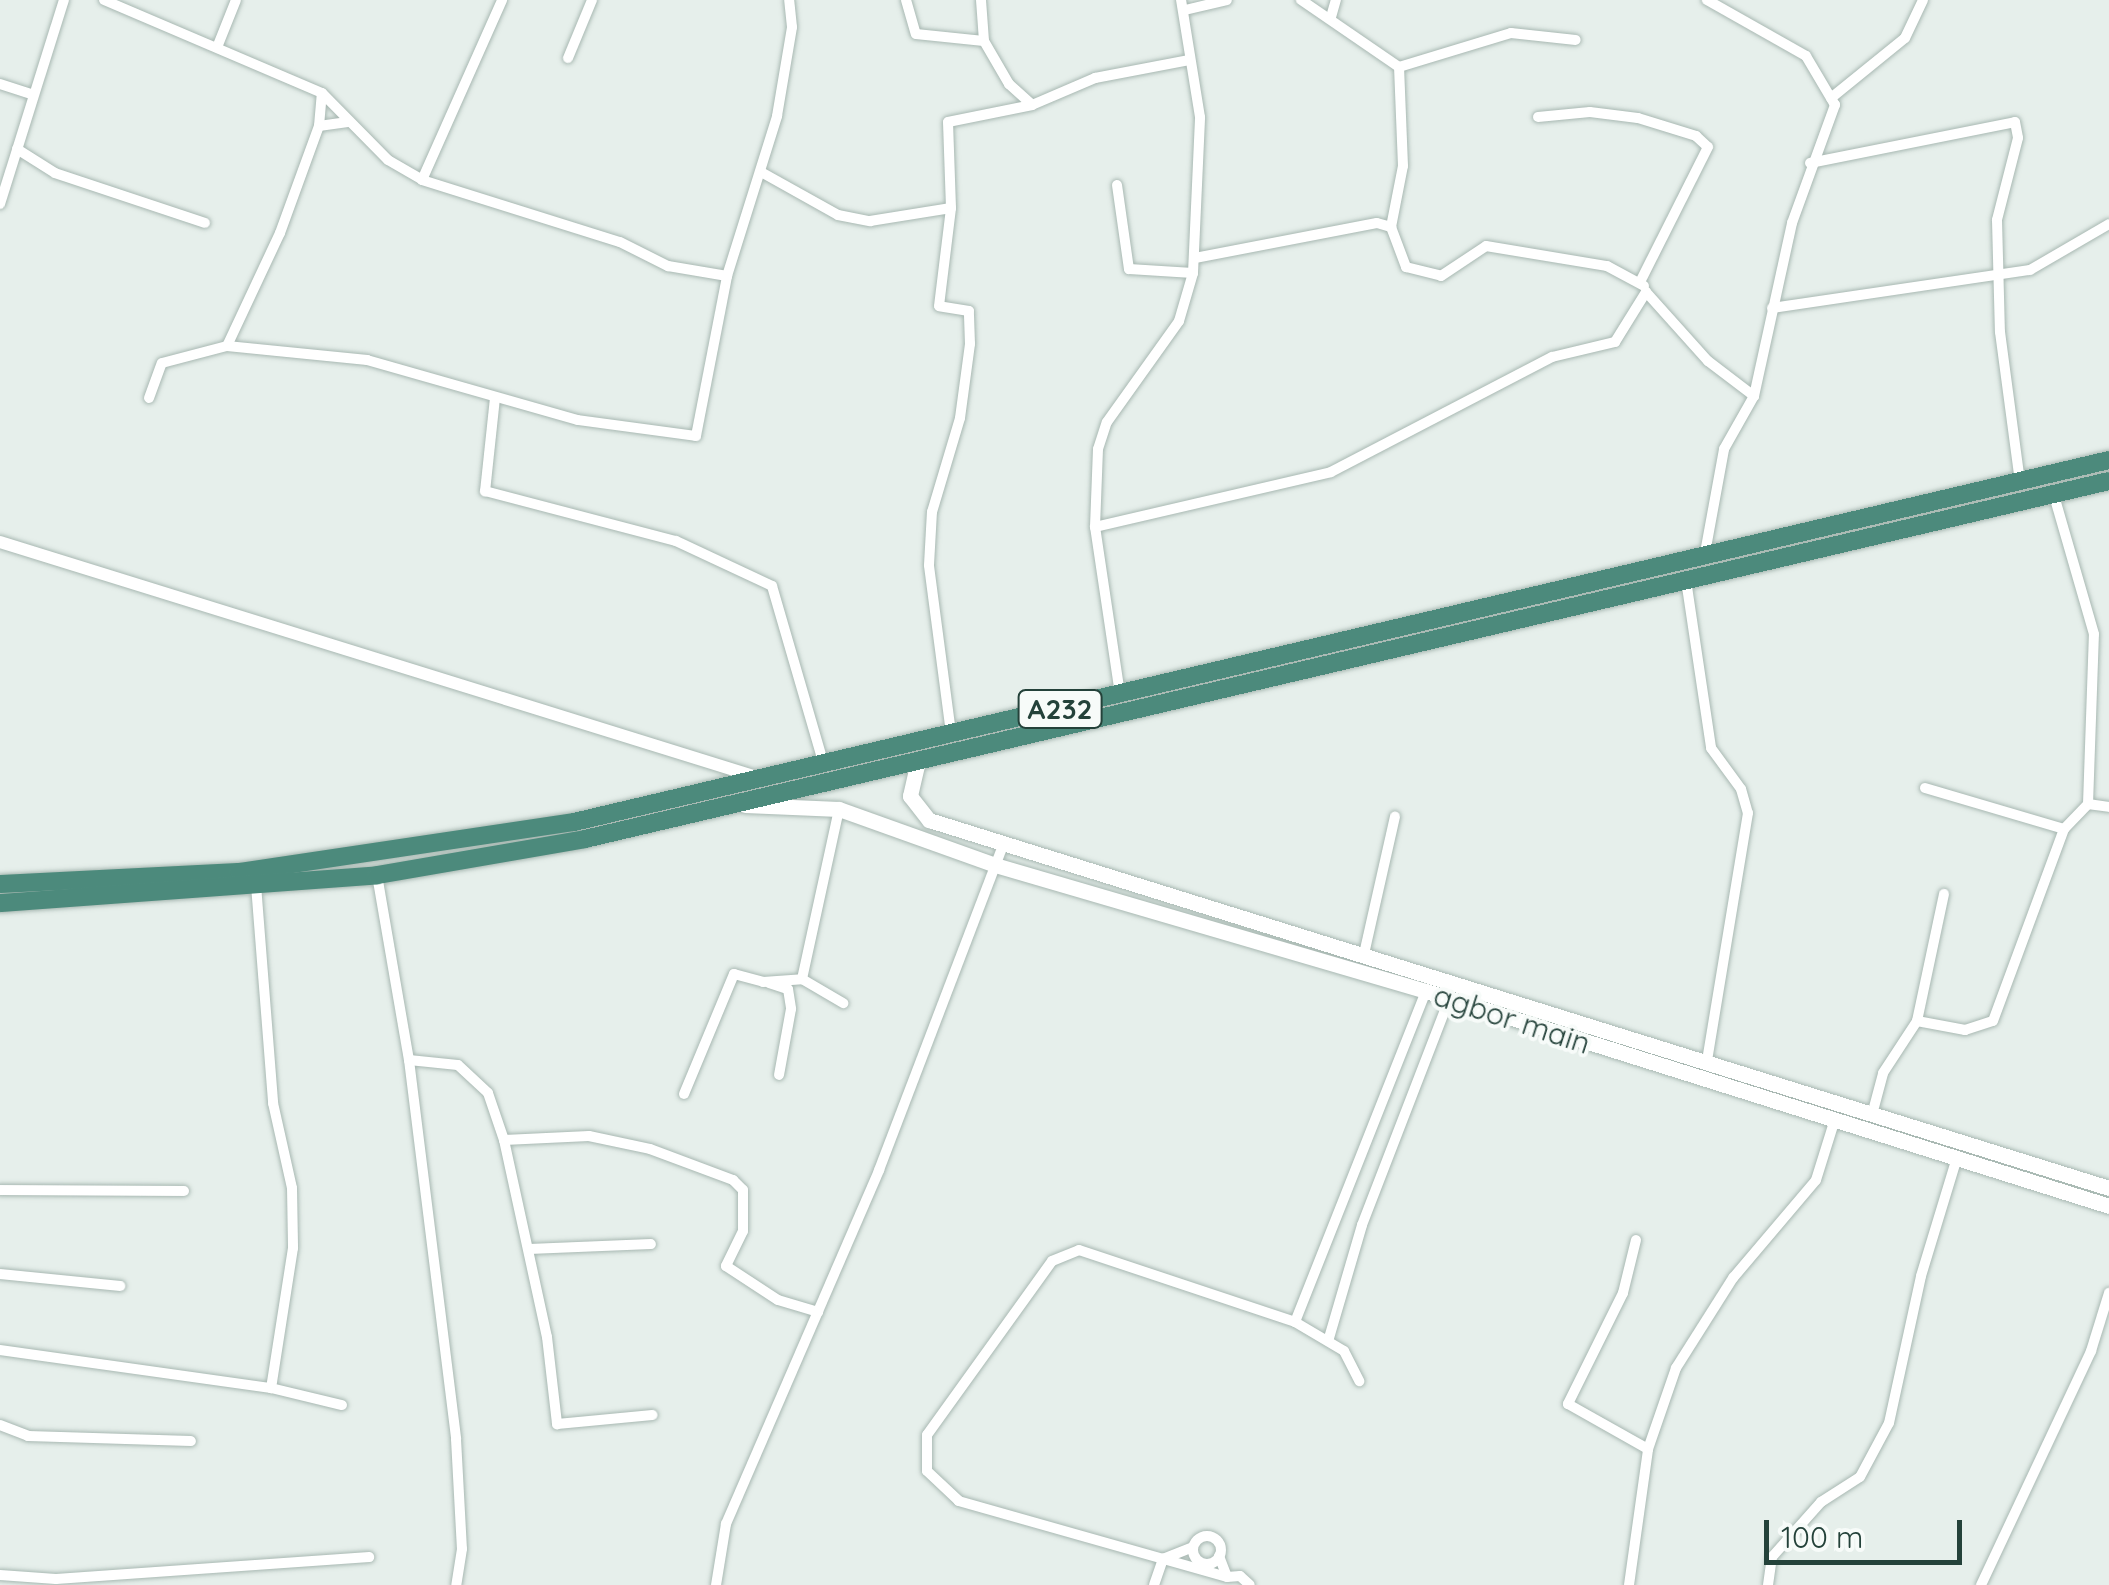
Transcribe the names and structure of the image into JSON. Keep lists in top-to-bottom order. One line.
{"streets":{"highway":["A232"],"main road":["agbor main"]},"crossings":[["A232","agbor main"]],"scale_bar":"100 m"}
